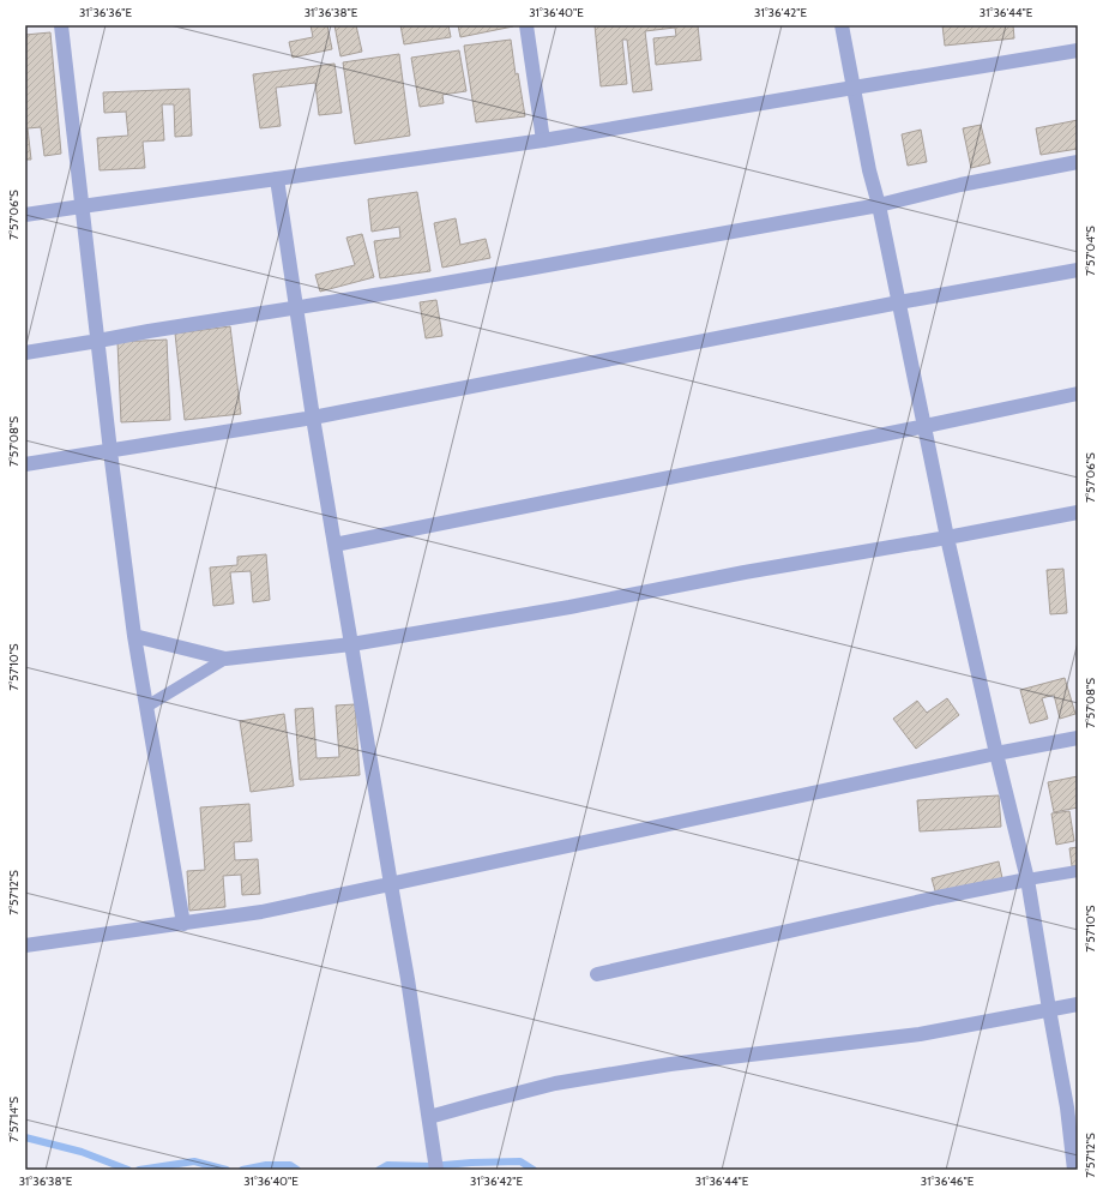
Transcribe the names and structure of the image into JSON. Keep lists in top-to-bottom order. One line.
{"coordinates":["31°36'36\"E","31°36'38\"E","31°36'40\"E","31°36'42\"E","31°36'44\"E","7°57'06\"S","7°57'04\"S","7°57'08\"S","7°57'10\"S","7°57'12\"S","7°57'14\"S","31°36'46\"E"]}
